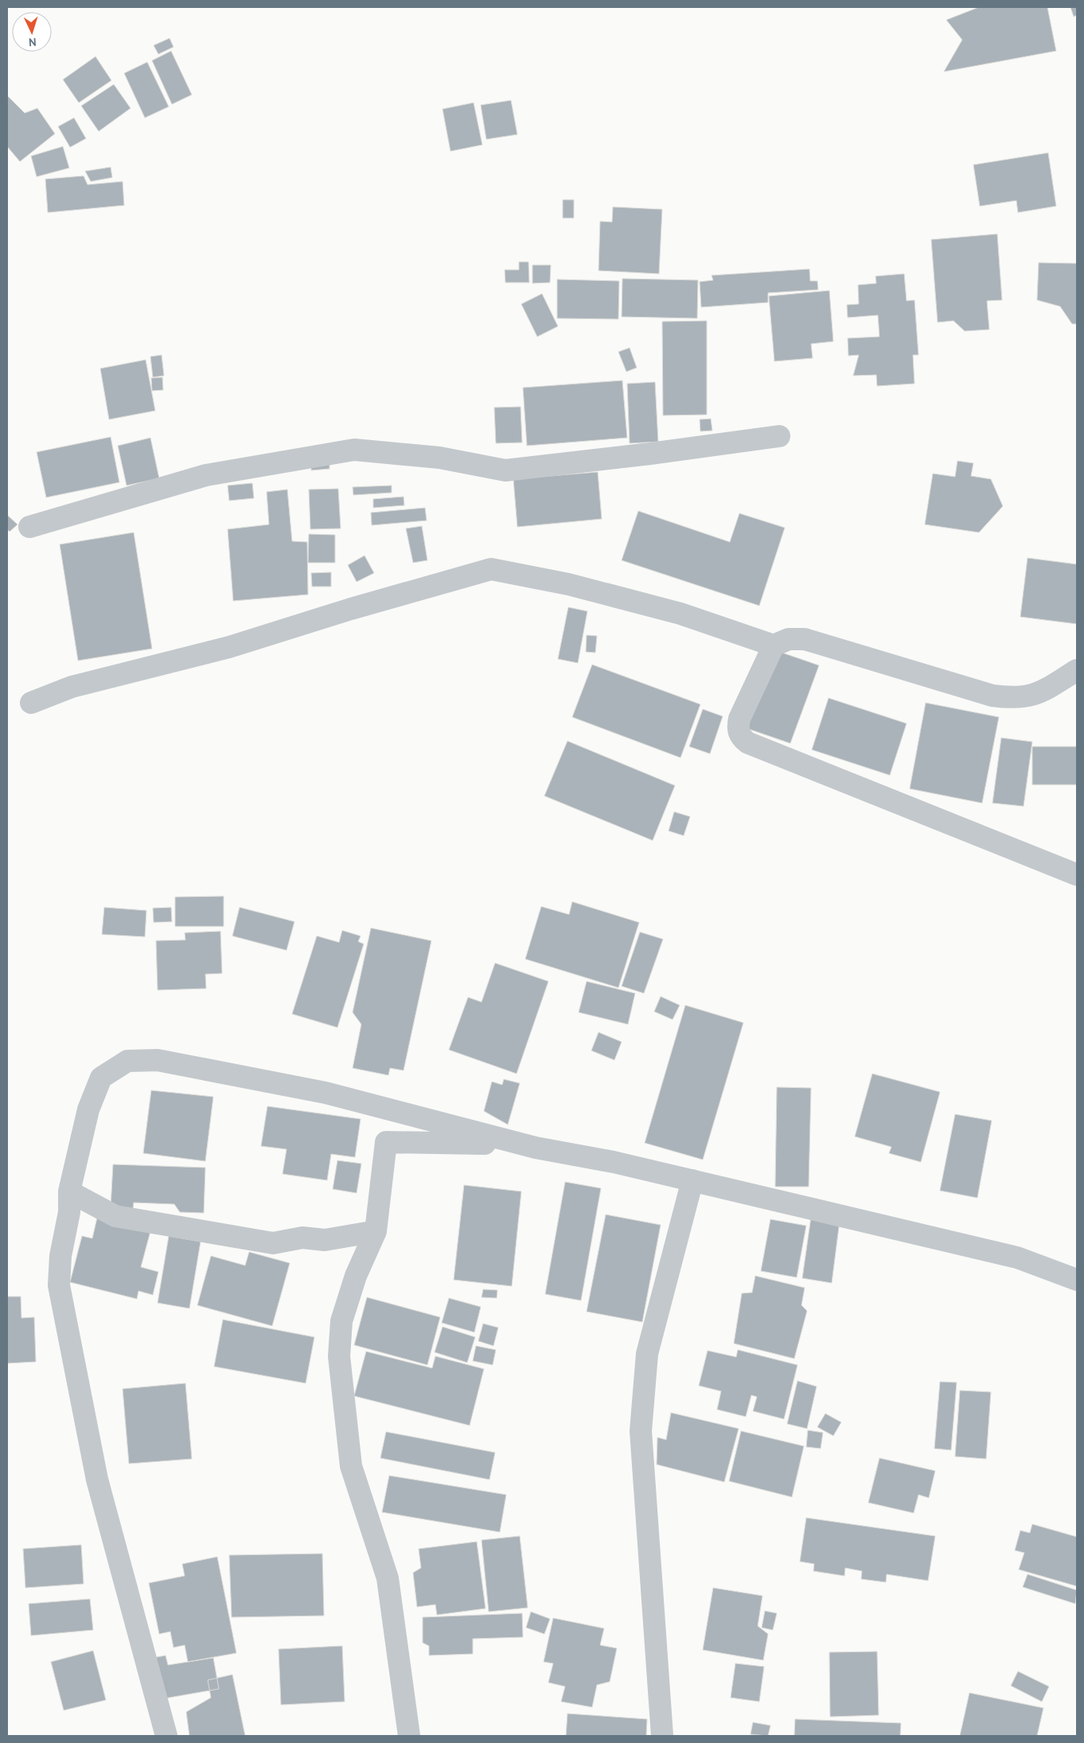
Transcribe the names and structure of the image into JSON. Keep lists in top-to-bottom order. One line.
{"north":"bottom"}
